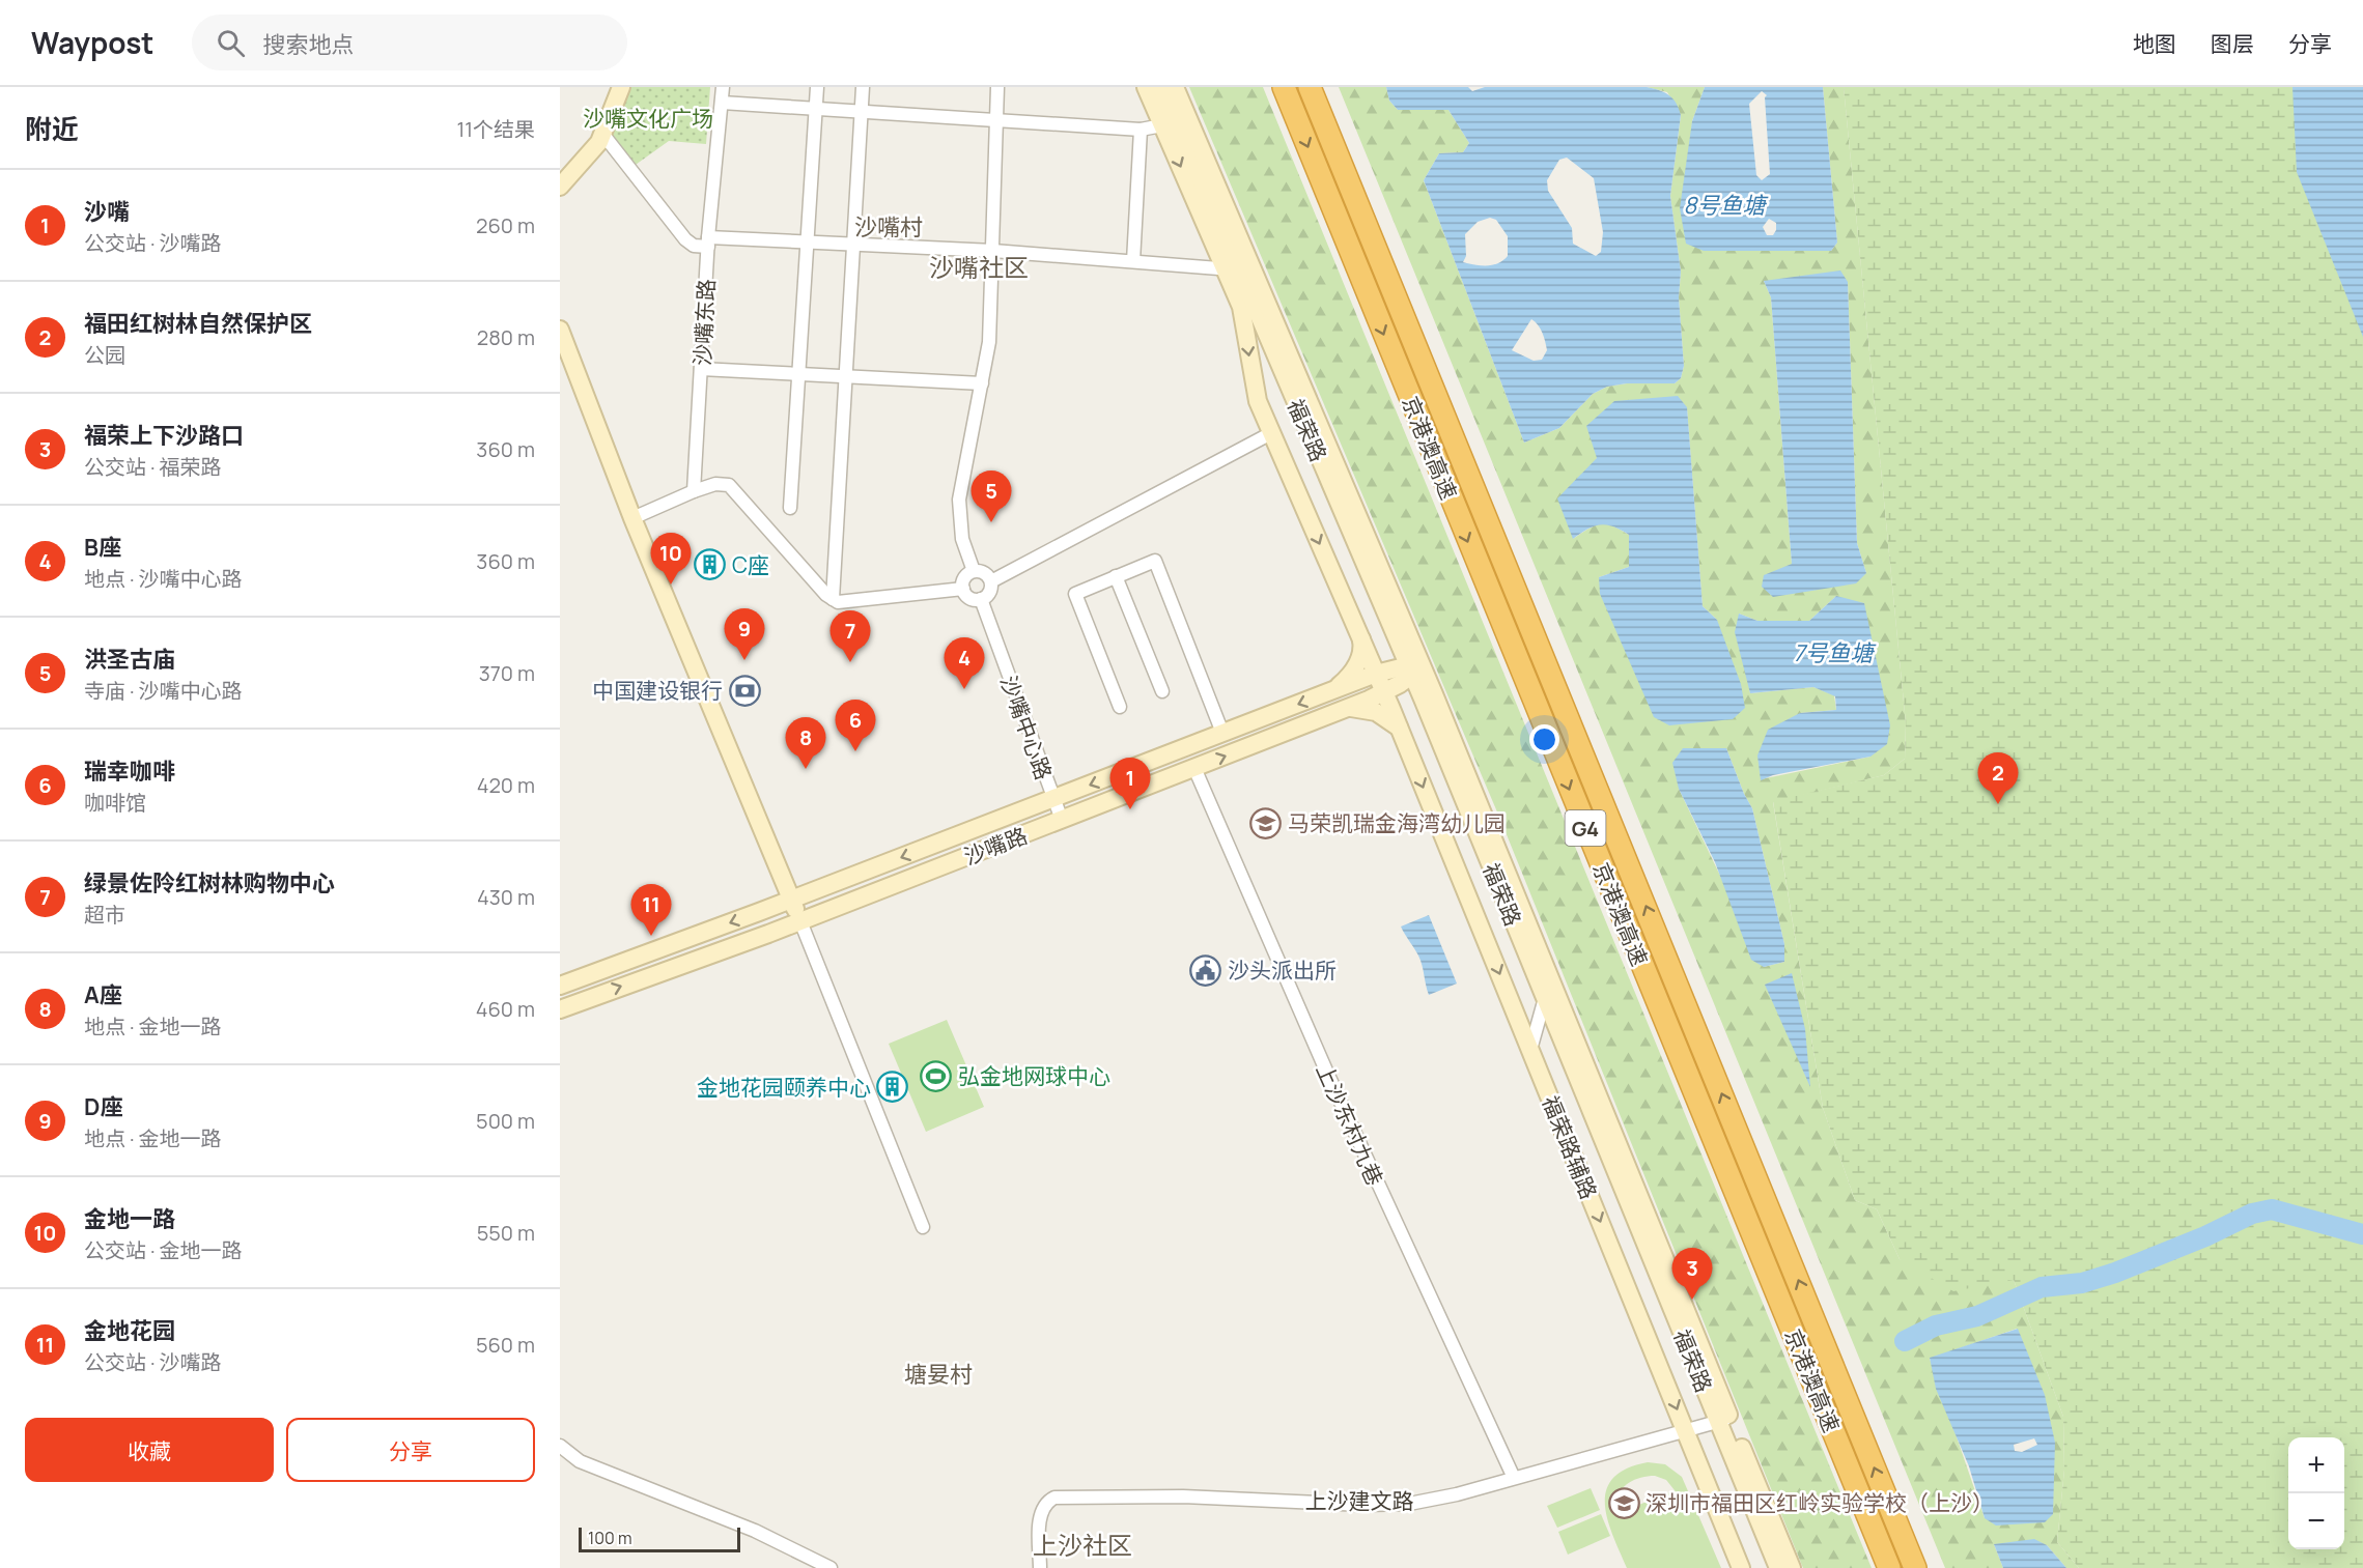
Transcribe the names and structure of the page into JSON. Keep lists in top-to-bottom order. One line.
{"streets":{"highway":["京港澳高速","G4"],"street":["沙嘴东路","福荣路","沙嘴中心路","沙嘴路","上沙东村九巷","福荣路辅路","上沙建文路"]},"crossings":[["福荣路","沙嘴路"],["福荣路","福荣路辅路"],["福荣路","上沙建文路"],["沙嘴中心路","沙嘴路"],["沙嘴路","上沙东村九巷"],["沙嘴路","福荣路辅路"],["上沙东村九巷","上沙建文路"],["福荣路辅路","上沙建文路"]],"one_way":["福荣路辅路"],"districts":["沙嘴村","沙嘴社区","塘妟村","上沙社区"],"water":["8号鱼塘","7号鱼塘"],"parks":["沙嘴文化广场"],"places":{"building":["C座","金地花园颐养中心"],"bank":["中国建设银行"],"school or university":["马荣凯瑞金海湾幼儿园","深圳市福田区红岭实验学校（上沙）"],"public building":["沙头派出所"],"sports":["弘金地网球中心"]},"scale_bar":"100 m","page":{"header":"Waypost","search":"搜索地点","nav":["地图","图层","分享"],"heading":["附近","11个结果"],"list":[{"mark":"1","name":"沙嘴","note":"公交站 · 沙嘴路","value":"260 m"},{"mark":"2","name":"福田红树林自然保护区","note":"公园","value":"280 m"},{"mark":"3","name":"福荣上下沙路口","note":"公交站 · 福荣路","value":"360 m"},{"mark":"4","name":"B座","note":"地点 · 沙嘴中心路","value":"360 m"},{"mark":"5","name":"洪圣古庙","note":"寺庙 · 沙嘴中心路","value":"370 m"},{"mark":"6","name":"瑞幸咖啡","note":"咖啡馆","value":"420 m"},{"mark":"7","name":"绿景佐阾红树林购物中心","note":"超市","value":"430 m"},{"mark":"8","name":"A座","note":"地点 · 金地一路","value":"460 m"},{"mark":"9","name":"D座","note":"地点 · 金地一路","value":"500 m"},{"mark":"10","name":"金地一路","note":"公交站 · 金地一路","value":"550 m"},{"mark":"11","name":"金地花园","note":"公交站 · 沙嘴路","value":"560 m"}],"pins":["5","10","9","7","4","6","8","2","1","11","3"],"buttons":["收藏","分享"],"map_buttons":["+","−"],"scale":"100 m"}}
